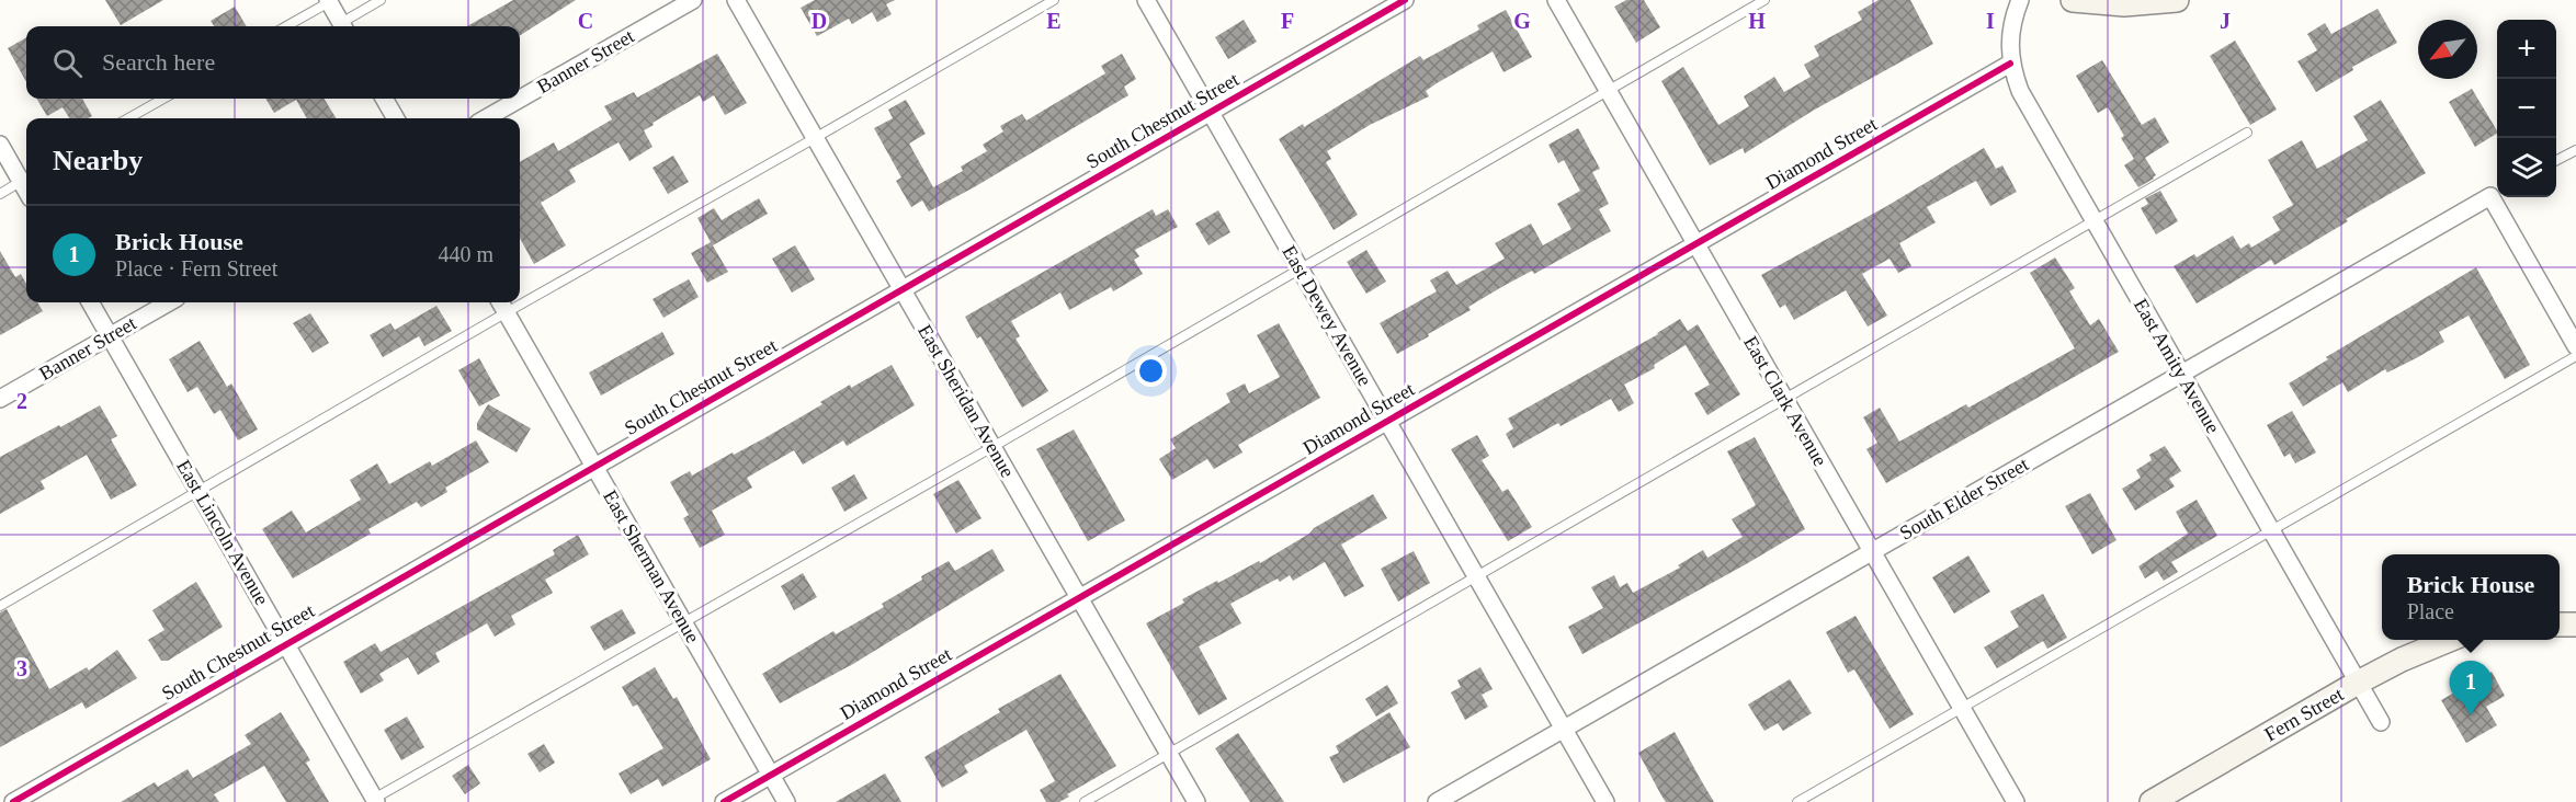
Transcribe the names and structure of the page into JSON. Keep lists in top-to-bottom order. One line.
{"streets":{"street":["Banner Street","South Chestnut Street","Diamond Street","East Dewey Avenue","East Amity Avenue","East Sheridan Avenue","East Clark Avenue","South Elder Street","East Lincoln Avenue","East Sherman Avenue","Fern Street"]},"crossings":[["Banner Street","East Lincoln Avenue"],["South Chestnut Street","East Dewey Avenue"],["South Chestnut Street","East Sheridan Avenue"],["South Chestnut Street","East Lincoln Avenue"],["South Chestnut Street","East Sherman Avenue"],["Diamond Street","East Dewey Avenue"],["Diamond Street","East Amity Avenue"],["Diamond Street","East Sheridan Avenue"],["Diamond Street","East Clark Avenue"],["Diamond Street","East Sherman Avenue"],["East Dewey Avenue","South Elder Street"],["East Amity Avenue","South Elder Street"],["East Amity Avenue","Fern Street"],["East Clark Avenue","South Elder Street"]],"north":"bottom left","page":{"map_buttons":["+","−"],"search":"Search here","heading":"Nearby","list":[{"mark":"1","name":"Brick House","note":"Place · Fern Street","value":"440 m"}],"popup":["Brick House","Place"],"pins":"1"},"grid":{"columns":["C","D","E","F","G","H","I","J"],"rows":["2","3"]}}
